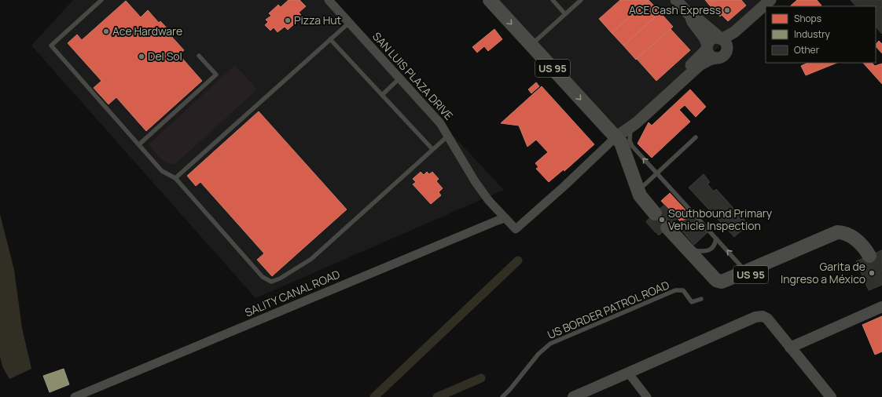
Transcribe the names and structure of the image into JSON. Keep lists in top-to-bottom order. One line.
{"streets":{"highway":["US 95"],"street":["SAN LUIS PLAZA DRIVE","SALITY CANAL ROAD"],"lane":["US BORDER PATROL ROAD"]},"crossings":[["SAN LUIS PLAZA DRIVE","SALITY CANAL ROAD"]],"places":["ACE Cash Express","Pizza Hut","Ace Hardware","Del Sol","Southbound Primary Vehicle Inspection","Garita de Ingreso a México"],"legend":["Shops","Industry","Other"]}
